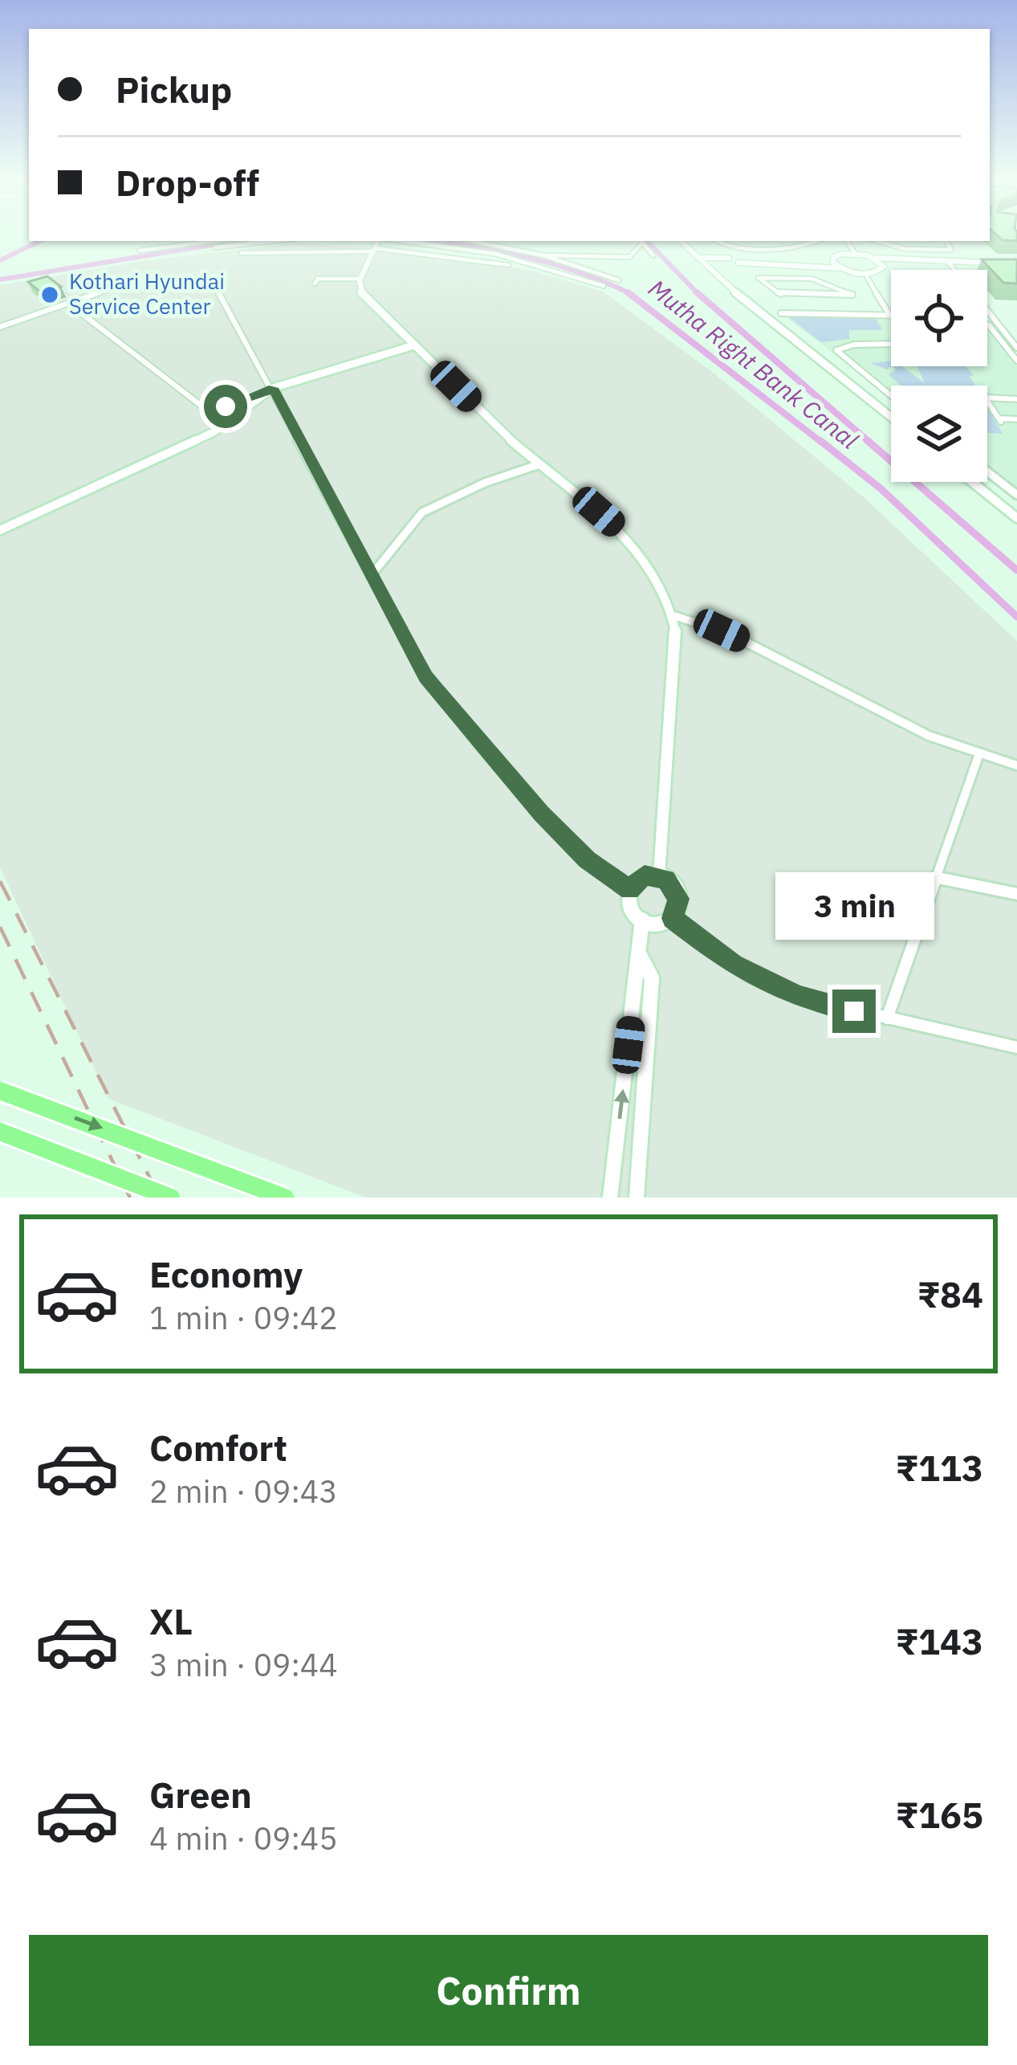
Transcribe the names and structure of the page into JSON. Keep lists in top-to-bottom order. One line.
{"water":["Mutha Right Bank Canal"],"places":["Kothari Hyundai Service Center"],"page":{"banner":["Pickup","Drop-off"],"bubble":"3 min","list":[{"name":"Economy","note":"1 min · 09:42","value":"₹84"},{"name":"Comfort","note":"2 min · 09:43","value":"₹113"},{"name":"XL","note":"3 min · 09:44","value":"₹143"},{"name":"Green","note":"4 min · 09:45","value":"₹165"}],"buttons":"Confirm"}}
